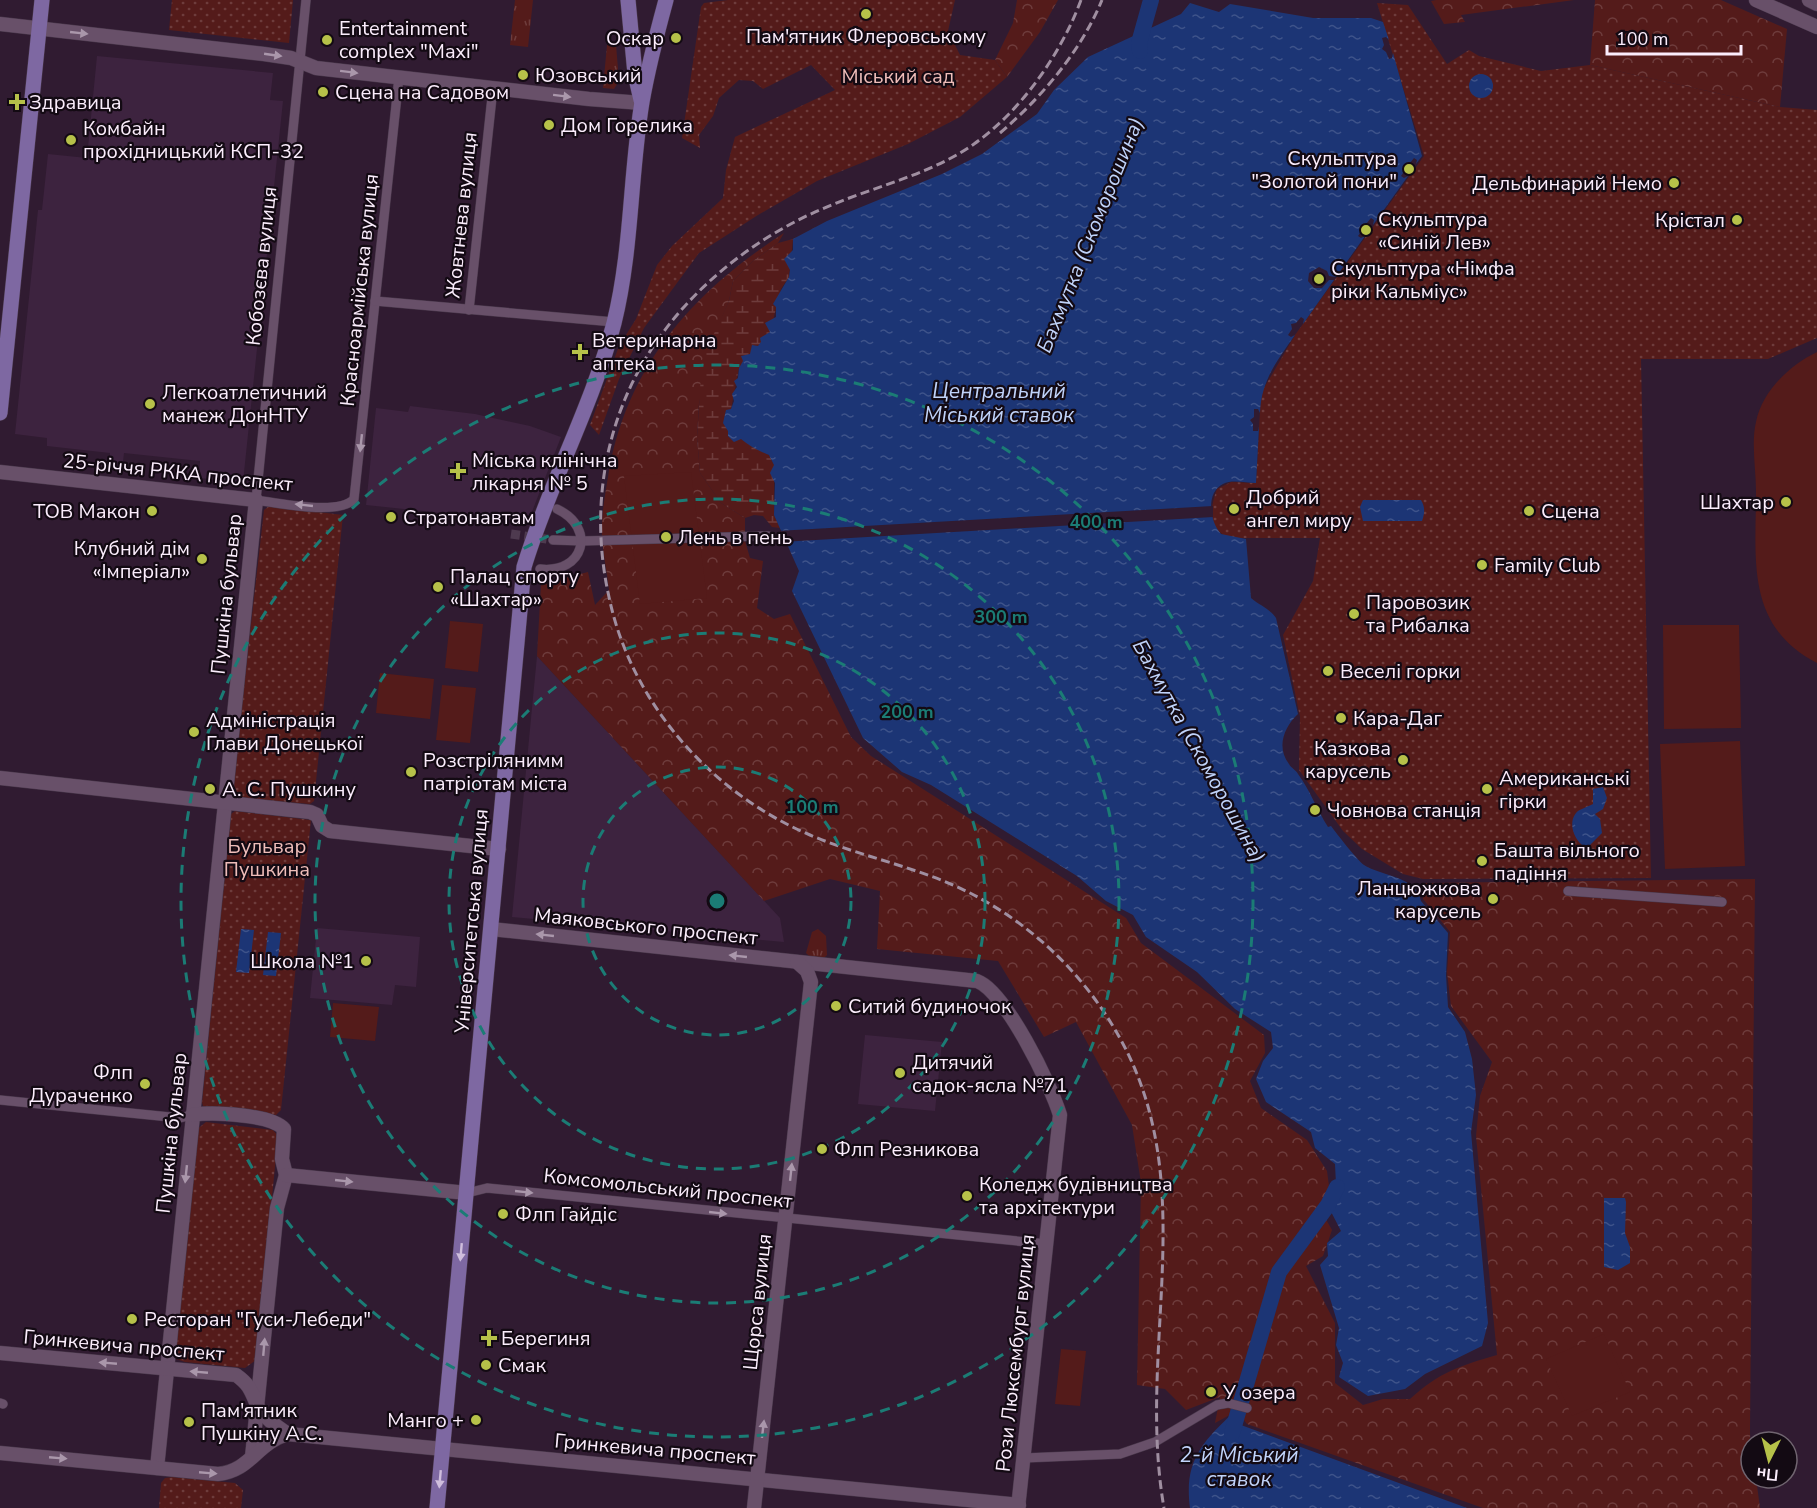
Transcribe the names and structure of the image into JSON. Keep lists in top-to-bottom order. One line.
{"streets":{"main road":["Університетська вулиця"],"street":["Жовтнева вулиця","Кобозєва вулиця","Красноармійська вулиця","25-річчя РККА проспект","Пушкіна бульвар","Маяковського проспект","Комсомольський проспект","Щорса вулиця","Гринкевича проспект","Рози Люксембург вулиця"]},"crossings":[["Кобозєва вулиця","25-річчя РККА проспект"],["Кобозєва вулиця","Пушкіна бульвар"],["Красноармійська вулиця","25-річчя РККА проспект"],["25-річчя РККА проспект","Пушкіна бульвар"],["Пушкіна бульвар","Гринкевича проспект"],["Університетська вулиця","Маяковського проспект"],["Університетська вулиця","Комсомольський проспект"],["Університетська вулиця","Гринкевича проспект"],["Маяковського проспект","Рози Люксембург вулиця"],["Комсомольський проспект","Щорса вулиця"],["Комсомольський проспект","Рози Люксембург вулиця"],["Щорса вулиця","Гринкевича проспект"],["Гринкевича проспект","Рози Люксембург вулиця"]],"one_way":["Красноармійська вулиця","Маяковського проспект","Комсомольський проспект","Щорса вулиця"],"water":["Бахмутка (Скоморошина)","Центральний Міський ставок","2-й Міський ставок"],"parks":["Міський сад","Бульвар Пушкина"],"places":{"other":["Пам'ятник Флеровському","Оскар","Entertainment complex \"Maxi\"","Юзовський","Сцена на Садовом","Дом Горелика","Комбайн прохідницький КСП-32","Скульптура \"Золотой пони\"","Дельфинарий Немо","Крістал","Скульптура «Синій Лев»","Скульптура «Німфа ріки Кальміус»","Легкоатлетичний манеж ДонНТУ","Шахтар","Добрий ангел миру","ТОВ Макон","Сцена","Стратонавтам","Лень в пень","Клубний дім «Імперіал»","Family Club","Палац спорту «Шахтар»","Паровозик та Рибалка","Веселі горки","Кара-Даг","Адміністрація Глави Донецької","Казкова карусель","Розстрілянимм патріотам міста","А. С. Пушкину","Американські гірки","Човнова станція","Башта вільного падіння","Ланцюжкова карусель","Школа №1","Ситий будиночок","Дитячий садок-ясла №71","Флп Дураченко","Флп Резникова","Коледж будівництва та архітектури","Флп Гайдіс","Ресторан \"Гуси-Лебеди\"","Смак","У озера","Манго +","Пам'ятник Пушкіну А.С."],"health":["Здравица","Ветеринарна аптека","Міська клінічна лікарня № 5","Берегиня"]},"scale_bar":"100 m","north":"bottom","rings":["400 m","300 m","200 m","100 m"]}
